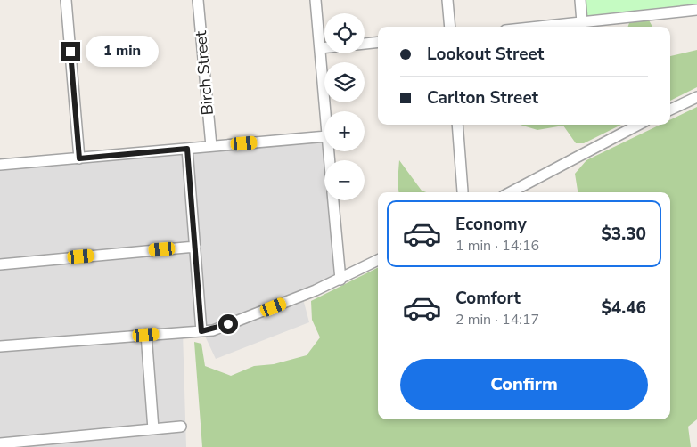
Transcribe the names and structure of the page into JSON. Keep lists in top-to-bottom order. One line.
{"streets":{"street":["Birch Street"]},"page":{"map_buttons":["+","−"],"banner":["Lookout Street","Carlton Street"],"bubble":"1 min","list":[{"name":"Economy","note":"1 min · 14:16","value":"$3.30"},{"name":"Comfort","note":"2 min · 14:17","value":"$4.46"}],"buttons":"Confirm"}}
